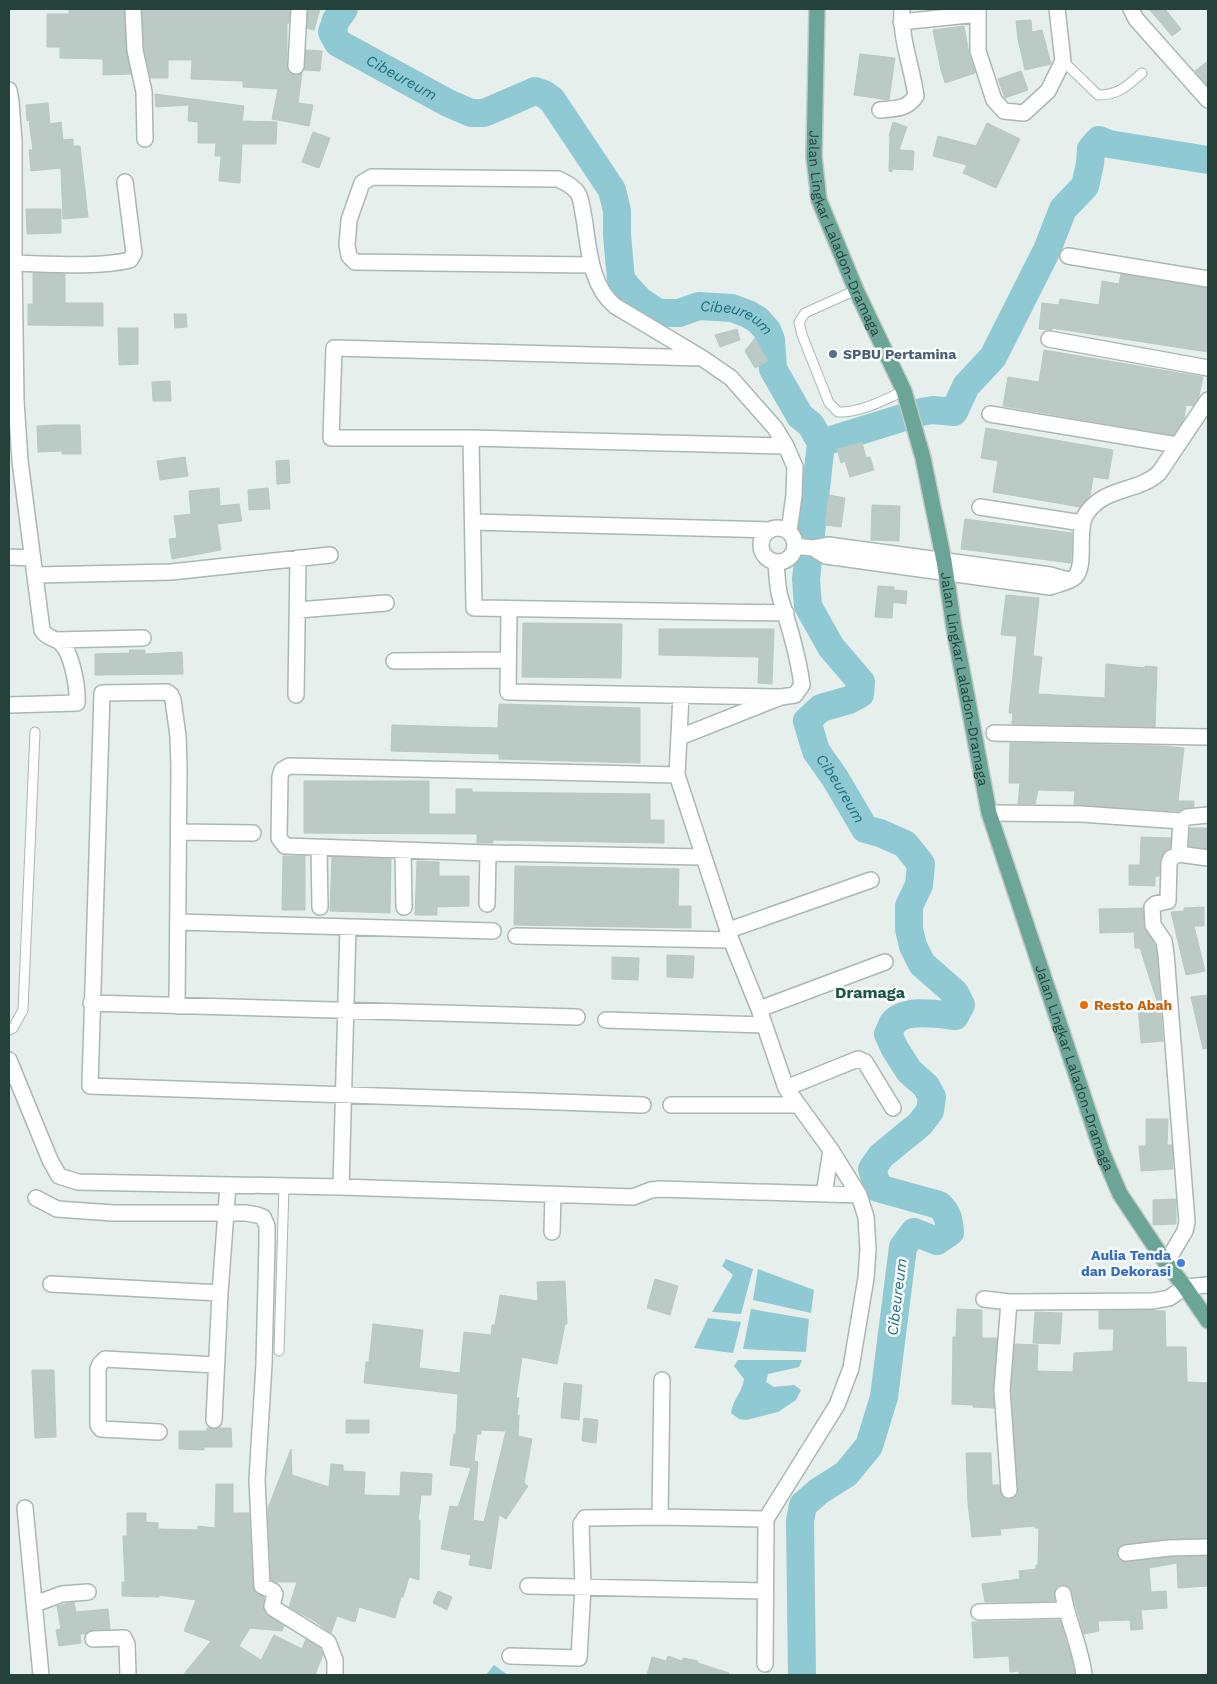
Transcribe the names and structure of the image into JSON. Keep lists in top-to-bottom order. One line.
{"streets":{"main road":["Jalan Lingkar Laladon-Dramaga"]},"districts":["Dramaga"],"water":["Cibeureum"],"places":["SPBU Pertamina","Resto Abah","Aulia Tenda dan Dekorasi"]}
